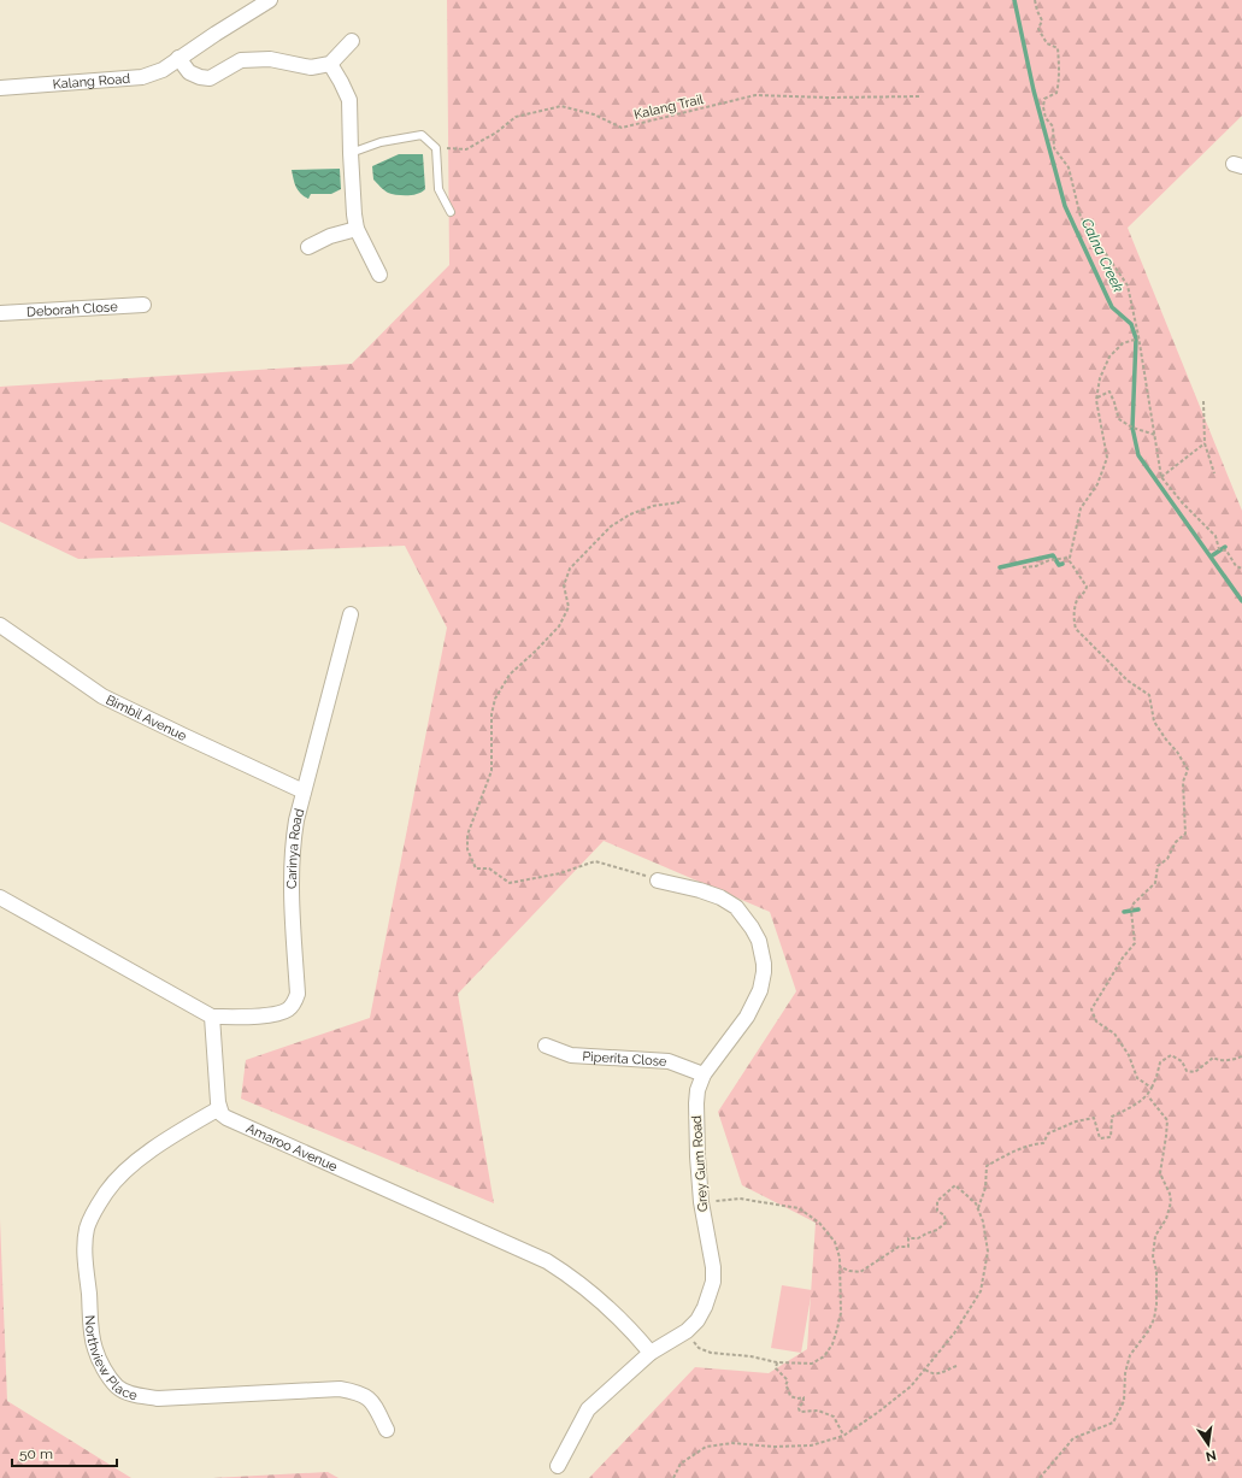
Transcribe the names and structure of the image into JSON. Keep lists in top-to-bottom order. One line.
{"streets":{"street":["Kalang Road","Deborah Close","Bimbil Avenue","Carinya Road","Piperita Close","Amaroo Avenue","Grey Gum Road","Northview Place"],"path":["Kalang Trail"]},"crossings":[["Bimbil Avenue","Carinya Road"],["Piperita Close","Grey Gum Road"],["Amaroo Avenue","Grey Gum Road"],["Amaroo Avenue","Northview Place"]],"water":["Calna Creek"],"scale_bar":"50 m","north":"bottom"}
